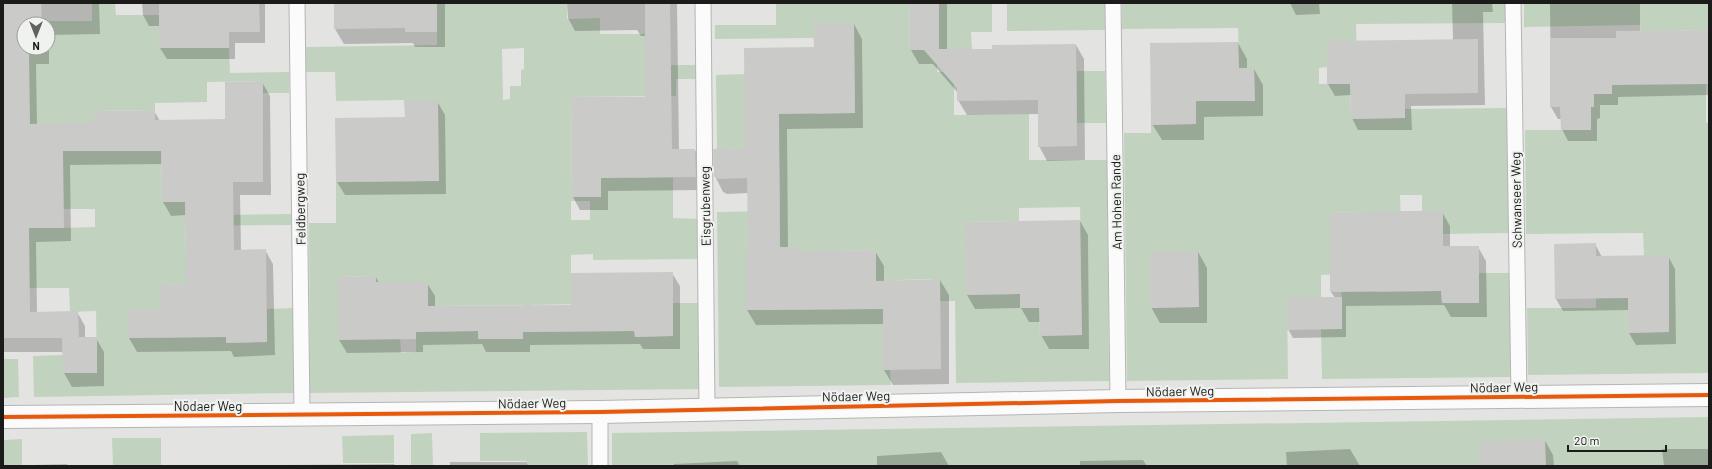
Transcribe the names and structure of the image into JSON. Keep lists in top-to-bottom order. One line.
{"streets":{"street":["Nödaer Weg"],"lane":["Schwanseer Weg","Am Hohen Rande","Eisgrubenweg","Feldbergweg"]},"crossings":[["Schwanseer Weg","Nödaer Weg"],["Am Hohen Rande","Nödaer Weg"],["Eisgrubenweg","Nödaer Weg"],["Feldbergweg","Nödaer Weg"]],"scale_bar":"20 m","north":"bottom"}
